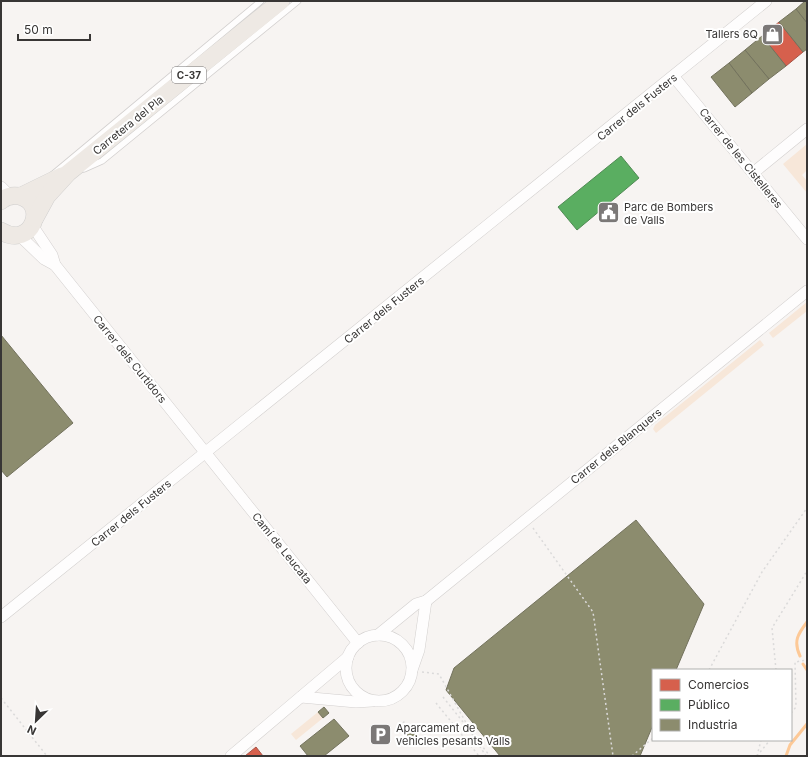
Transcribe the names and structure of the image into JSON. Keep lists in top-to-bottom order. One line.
{"streets":{"main road":["C-37","Carretera del Pla"],"street":["Carrer dels Fusters","Carrer de les Cistelleres","Carrer dels Curtidors","Carrer dels Blanquers","Camí de Leucata"]},"crossings":[["C-37","Carretera del Pla"],["C-37","Carrer dels Curtidors"],["Carrer dels Fusters","Carrer de les Cistelleres"],["Carrer dels Fusters","Carrer dels Curtidors"],["Carrer dels Fusters","Camí de Leucata"],["Carrer dels Curtidors","Camí de Leucata"],["Carrer dels Blanquers","Camí de Leucata"]],"places":{"shop":["Tallers 6Q"],"public building":["Parc de Bombers de Valls"],"parking":["Aparcament de vehicles pesants Valls"]},"legend":["Comercios","Público","Industria"],"scale_bar":"50 m","north":"bottom left"}
